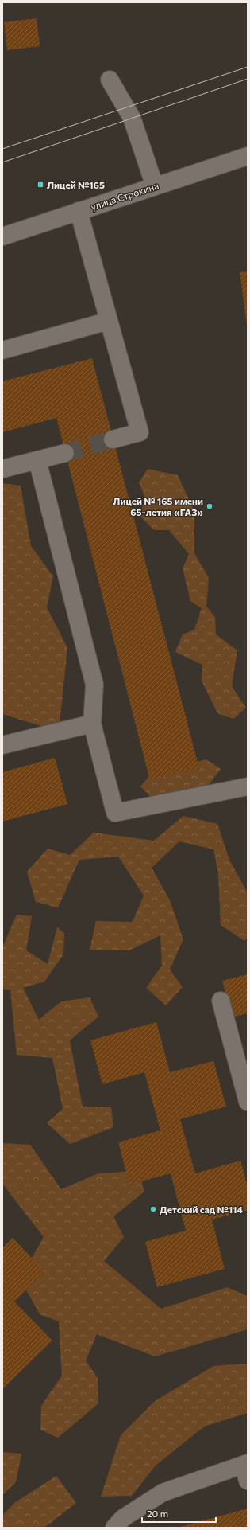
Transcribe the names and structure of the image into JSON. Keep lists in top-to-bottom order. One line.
{"streets":{"street":["улица Строкина"]},"places":{"transit":["Лицей №165"],"other":["Лицей № 165 имени 65-летия «ГАЗ»","Детский сад №114"]},"scale_bar":"20 m"}
